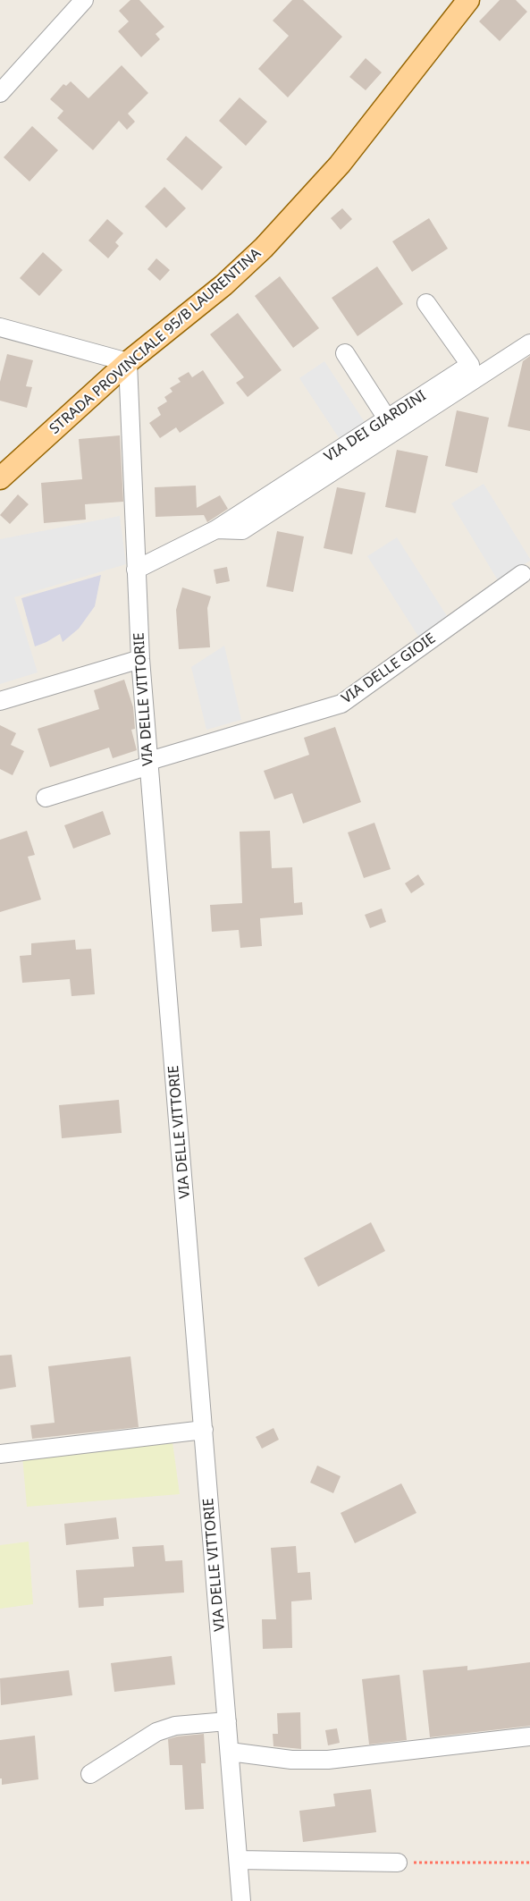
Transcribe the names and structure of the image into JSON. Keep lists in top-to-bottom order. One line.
{"streets":{"main road":["STRADA PROVINCIALE 95/B LAURENTINA"],"street":["VIA DEI GIARDINI","VIA DELLE GIOIE","VIA DELLE VITTORIE"]},"crossings":[["STRADA PROVINCIALE 95/B LAURENTINA","VIA DELLE VITTORIE"],["VIA DEI GIARDINI","VIA DELLE VITTORIE"],["VIA DELLE GIOIE","VIA DELLE VITTORIE"]]}
